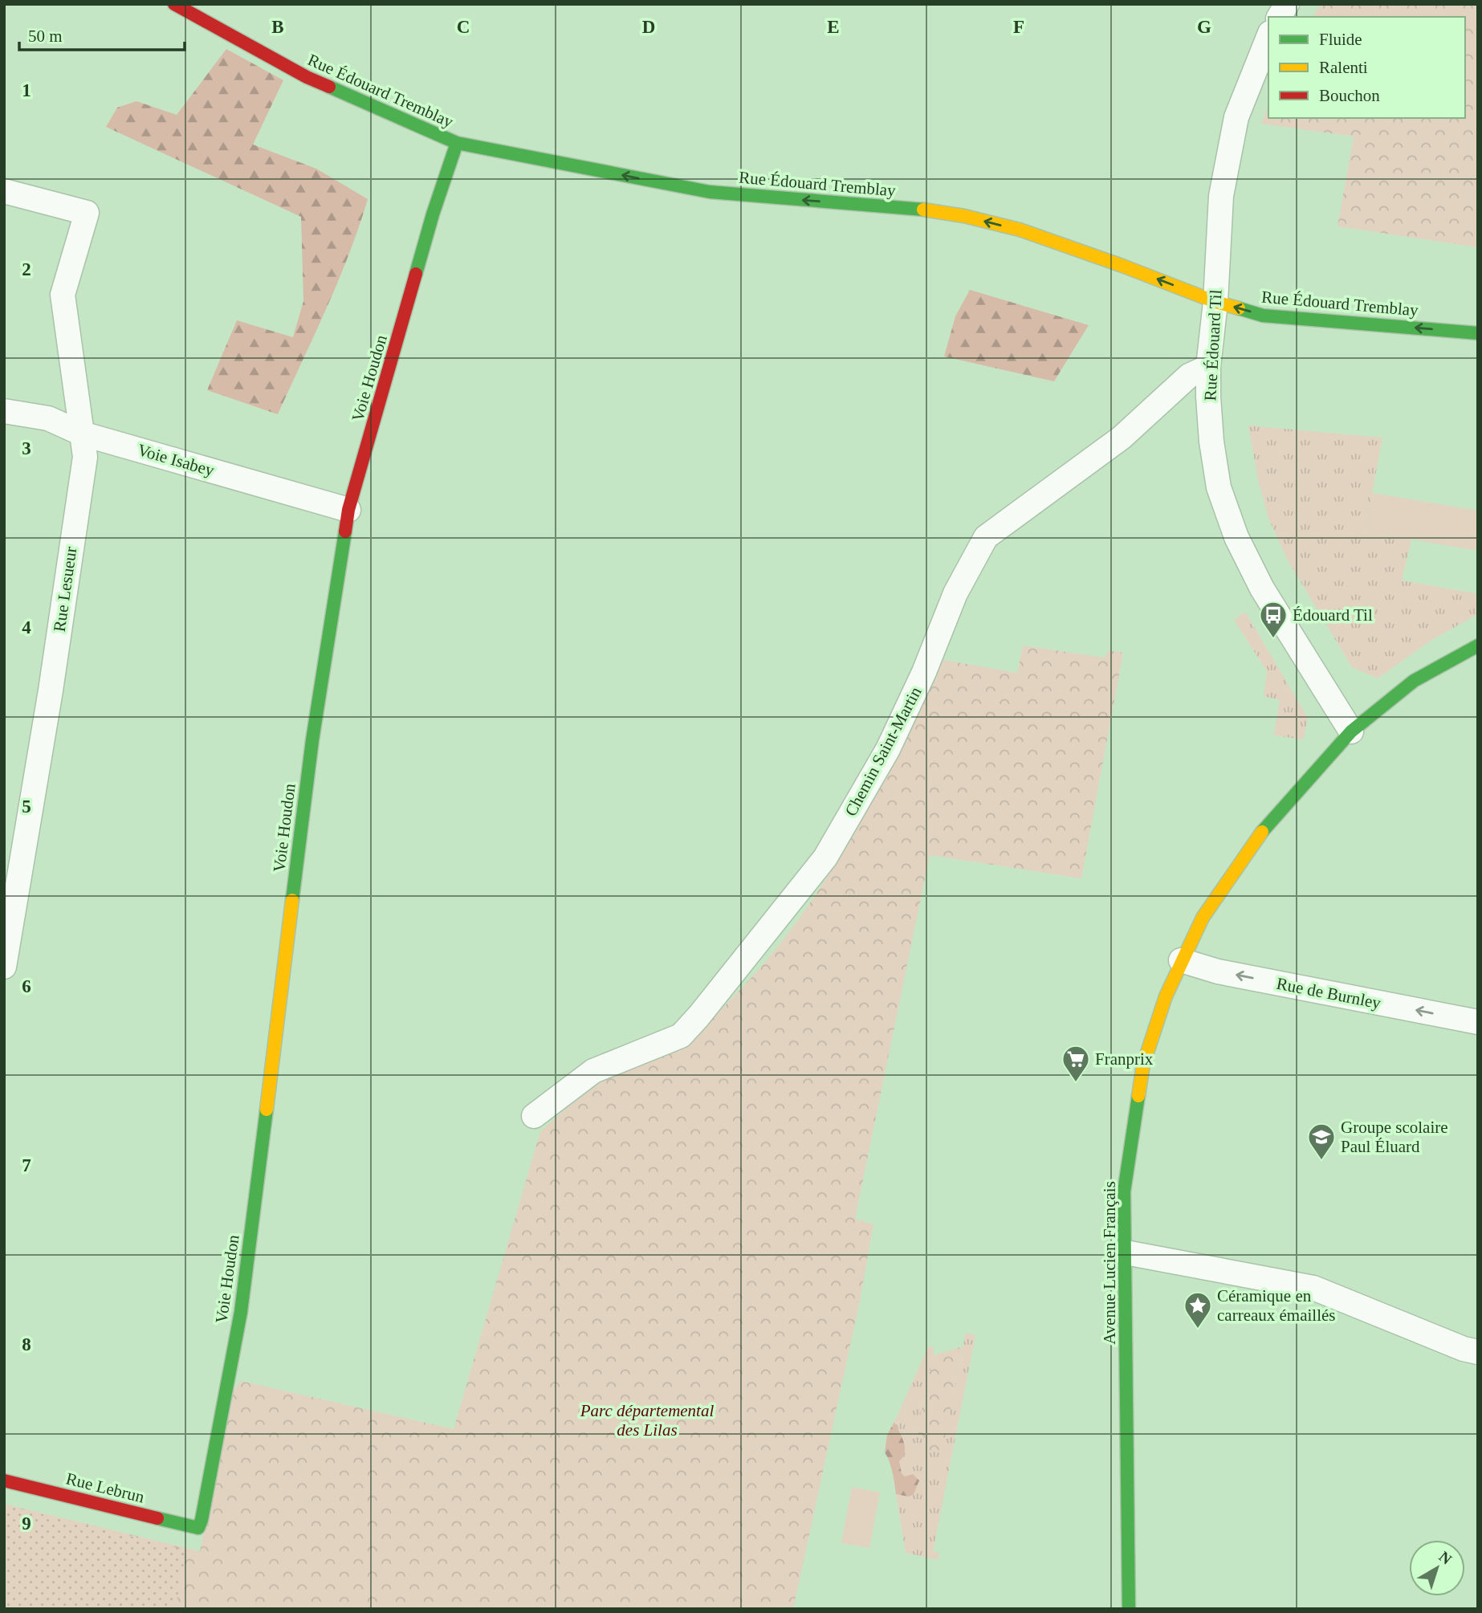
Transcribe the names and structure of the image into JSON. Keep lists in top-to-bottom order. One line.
{"streets":{"street":["Rue Édouard Tremblay","Rue Édouard Til","Voie Houdon","Voie Isabey","Rue Lesueur","Chemin Saint-Martin","Rue de Burnley","Avenue Lucien Français","Rue Lebrun"]},"crossings":[["Rue Édouard Tremblay","Rue Édouard Til"],["Rue Édouard Tremblay","Voie Houdon"],["Rue Édouard Til","Chemin Saint-Martin"],["Rue Édouard Til","Avenue Lucien Français"],["Voie Houdon","Voie Isabey"],["Voie Houdon","Rue Lebrun"],["Voie Isabey","Rue Lesueur"],["Rue de Burnley","Avenue Lucien Français"]],"one_way":["Rue Édouard Tremblay","Rue de Burnley"],"parks":["Parc départemental des Lilas"],"places":{"bus stop":["Édouard Til"],"supermarket":["Franprix"],"school or university":["Groupe scolaire Paul Éluard"],"place":["Céramique en carreaux émaillés"]},"legend":["Fluide","Ralenti","Bouchon"],"scale_bar":"50 m","north":"top right","grid":{"columns":["B","C","D","E","F","G"],"rows":["1","2","3","4","5","6","7","8","9"]}}
